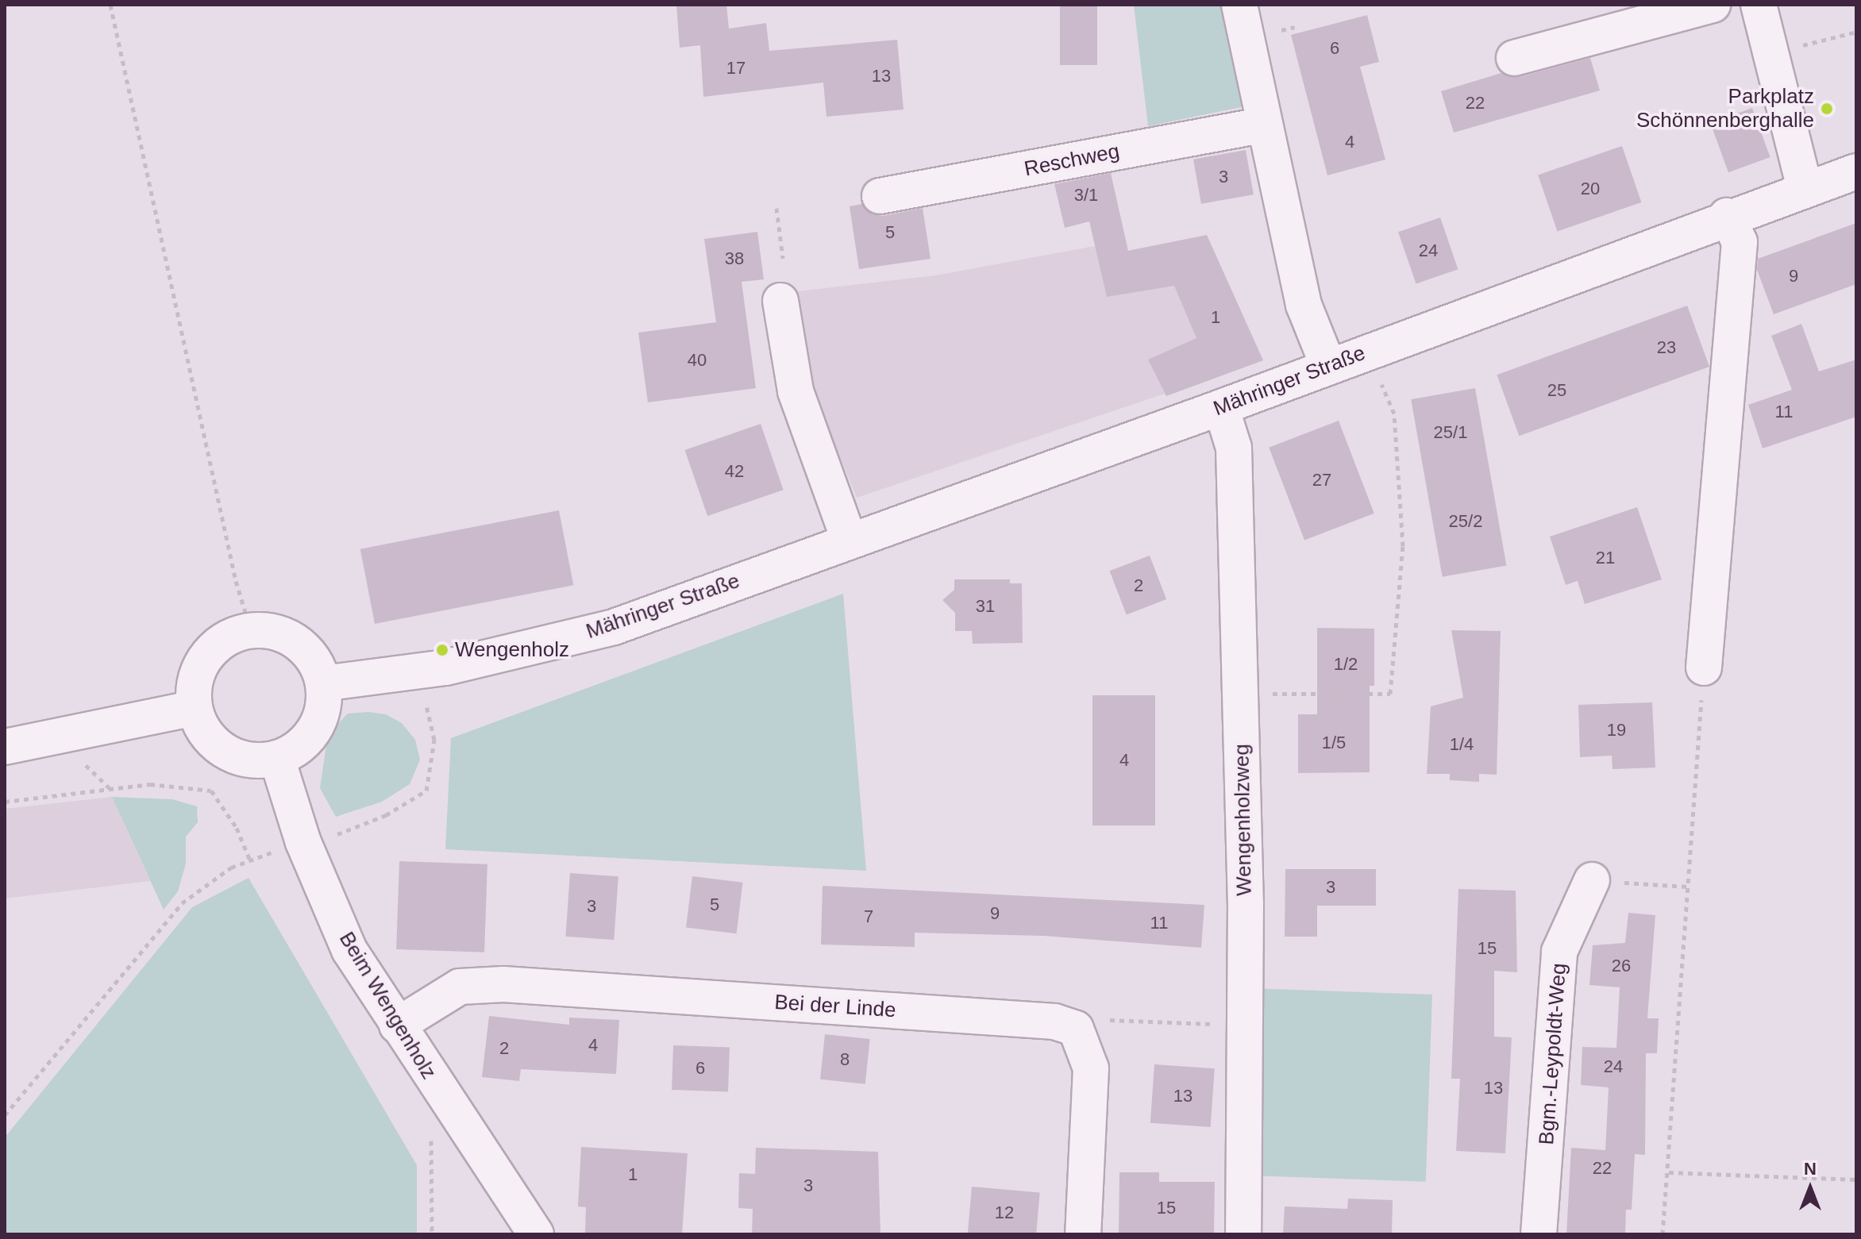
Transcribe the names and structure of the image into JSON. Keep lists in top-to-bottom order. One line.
{"streets":{"street":["Reschweg","Mähringer Straße","Wengenholzweg","Beim Wengenholz","Bei der Linde","Bgm.-Leypoldt-Weg"]},"crossings":[["Mähringer Straße","Wengenholzweg"],["Mähringer Straße","Beim Wengenholz"],["Beim Wengenholz","Bei der Linde"]],"places":["Parkplatz Schönnenberghalle","Wengenholz"],"house_numbers":["6","17","13","22","4","3","20","3/1","5","24","38","9","1","23","40","25","11","25/1","42","27","25/2","21","2","31","1/2","19","1/5","1/4","4","3","5","3","9","7","11","15","26","4","2","8","24","6","13","13","22","1","3","15","12"],"north":"top"}
